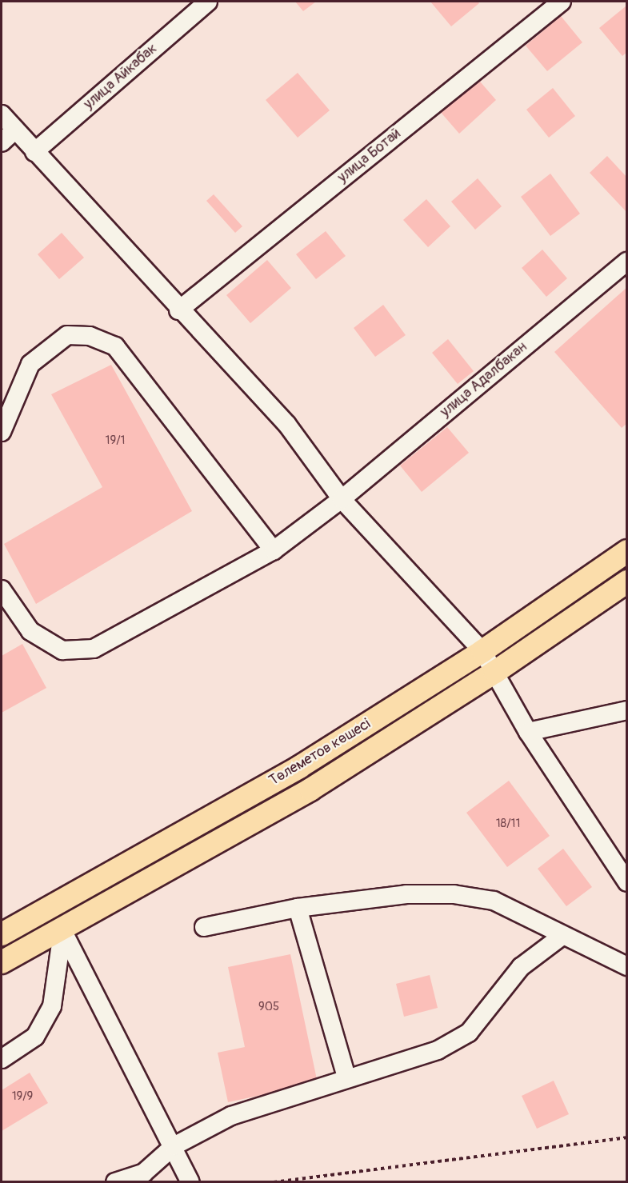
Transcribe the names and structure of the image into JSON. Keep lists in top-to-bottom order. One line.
{"streets":{"main road":["Төлеметов көшесі"],"street":["улица Айкабак","улица Ботай","улица Адалбакан"]},"house_numbers":["19/1","18/11","905","19/9"]}
